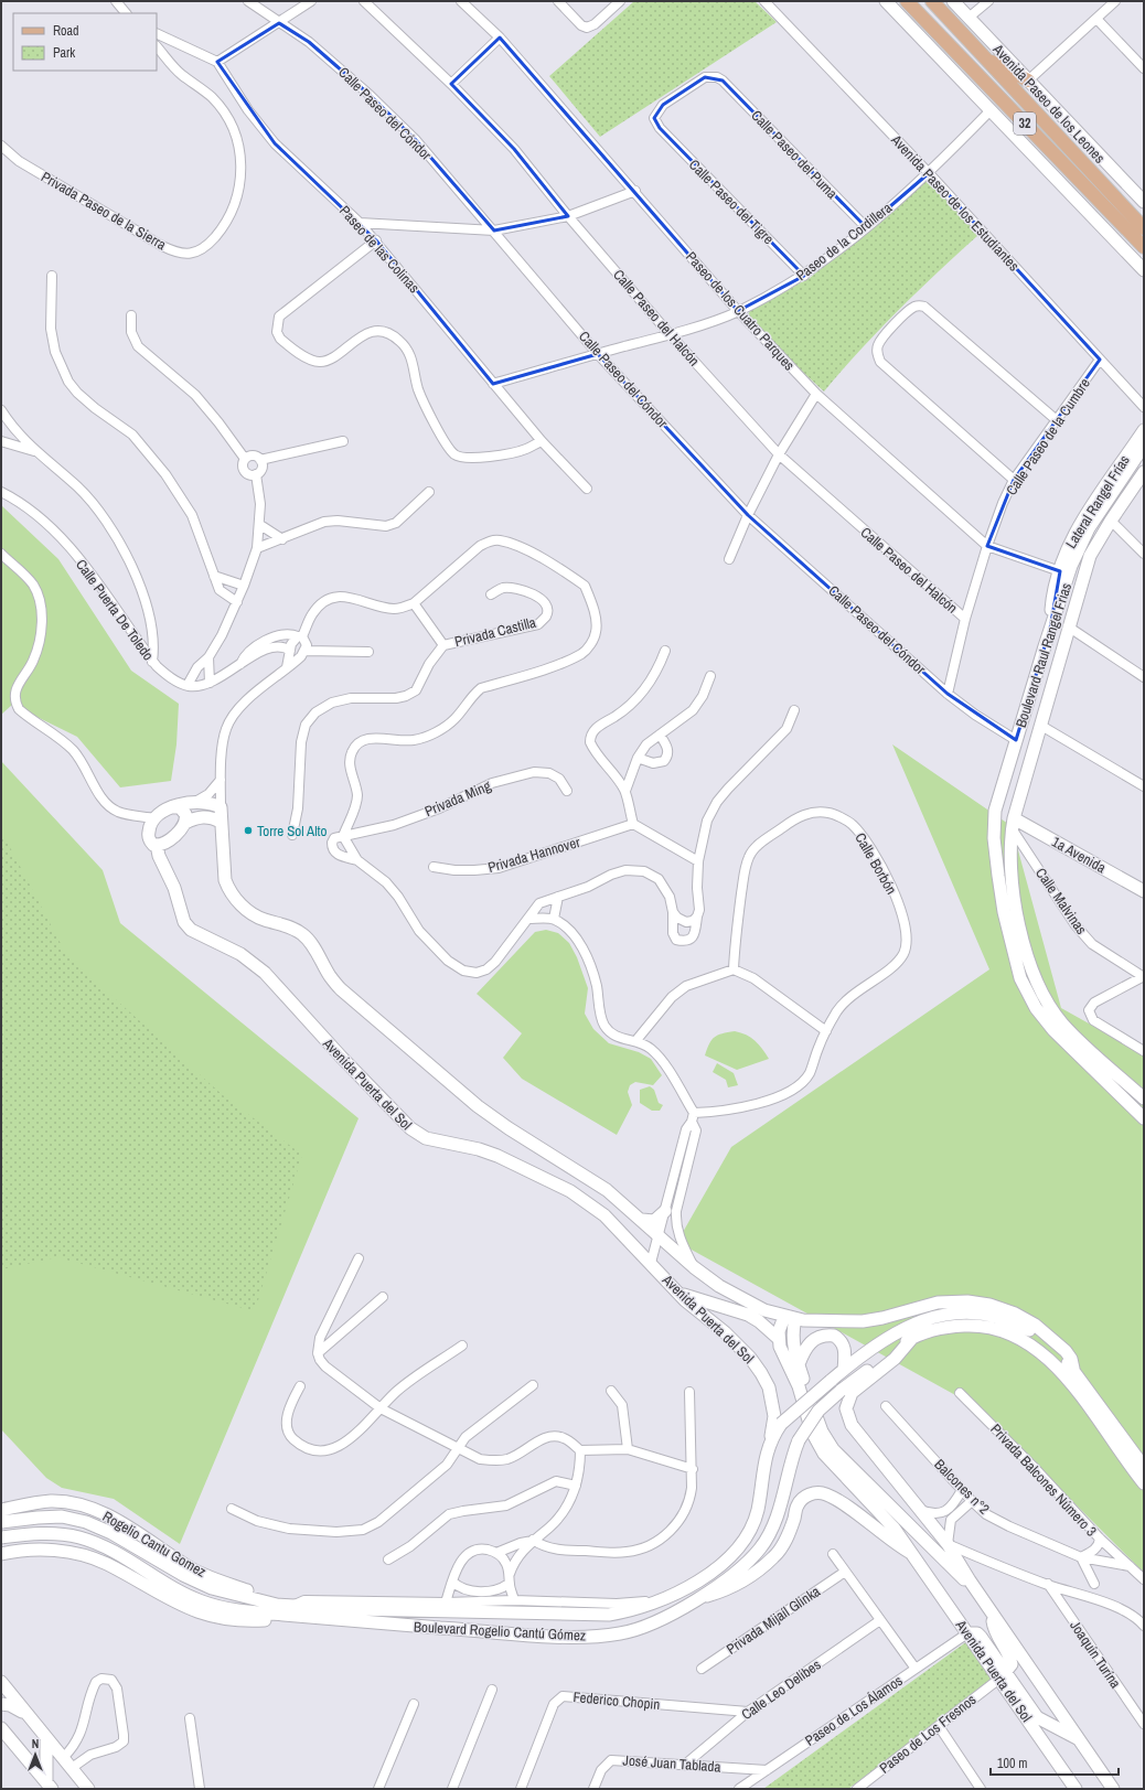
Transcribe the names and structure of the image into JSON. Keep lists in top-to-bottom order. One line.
{"streets":{"main road":["Avenida Paseo de los Leones","32","Lateral Rangel Frías","Boulevard Raul Rangel Frias","1a Avenida","Avenida Puerta del Sol","Rogelio Cantu Gomez","Boulevard Rogelio Cantú Gómez"],"street":["Calle Paseo del Cóndor","Calle Paseo del Puma","Calle Paseo del Tigre","Avenida Paseo de los Estudiantes","Privada Paseo de la Sierra","Paseo de la Cordillera","Paseo de las Colinas","Paseo de los Cuatro Parques","Calle Paseo del Halcón","Calle Paseo de la Cumbre","Calle Puerta De Toledo","Privada Castilla","Privada Ming","Privada Hannover","Calle Borbón","Calle Malvinas","Privada Balcones Número 3","Balcones n°2","Privada Mijaíl Glinka","Joaquín Turína","Calle Leo Delibes","Federico Chopin","Paseo de Los Álamos","Paseo de Los Fresnos","José Juan Tablada"]},"crossings":[["Calle Paseo del Cóndor","Paseo de la Cordillera"],["Calle Paseo del Cóndor","Calle Paseo de la Cumbre"],["Calle Paseo del Cóndor","Boulevard Raul Rangel Frias"],["Calle Paseo del Puma","Calle Paseo del Tigre"],["Calle Paseo del Puma","Paseo de la Cordillera"],["Calle Paseo del Tigre","Paseo de la Cordillera"],["Avenida Paseo de los Estudiantes","Paseo de la Cordillera"],["Avenida Paseo de los Estudiantes","Calle Paseo de la Cumbre"],["Paseo de la Cordillera","Paseo de las Colinas"],["Paseo de la Cordillera","Paseo de los Cuatro Parques"],["Paseo de la Cordillera","Calle Paseo del Halcón"],["Paseo de los Cuatro Parques","Calle Paseo de la Cumbre"],["Paseo de los Cuatro Parques","Lateral Rangel Frías"],["Calle Paseo del Halcón","Calle Paseo de la Cumbre"],["Lateral Rangel Frías","Boulevard Raul Rangel Frias"],["1a Avenida","Calle Malvinas"],["Avenida Puerta del Sol","Boulevard Rogelio Cantú Gómez"],["Avenida Puerta del Sol","Paseo de Los Álamos"],["Avenida Puerta del Sol","Paseo de Los Fresnos"],["Privada Balcones Número 3","Balcones n°2"],["Rogelio Cantu Gomez","Boulevard Rogelio Cantú Gómez"],["Calle Leo Delibes","Federico Chopin"],["Calle Leo Delibes","José Juan Tablada"],["Paseo de Los Álamos","José Juan Tablada"]],"places":["Torre Sol Alto"],"legend":["Road","Park"],"scale_bar":"100 m","north":"top"}
